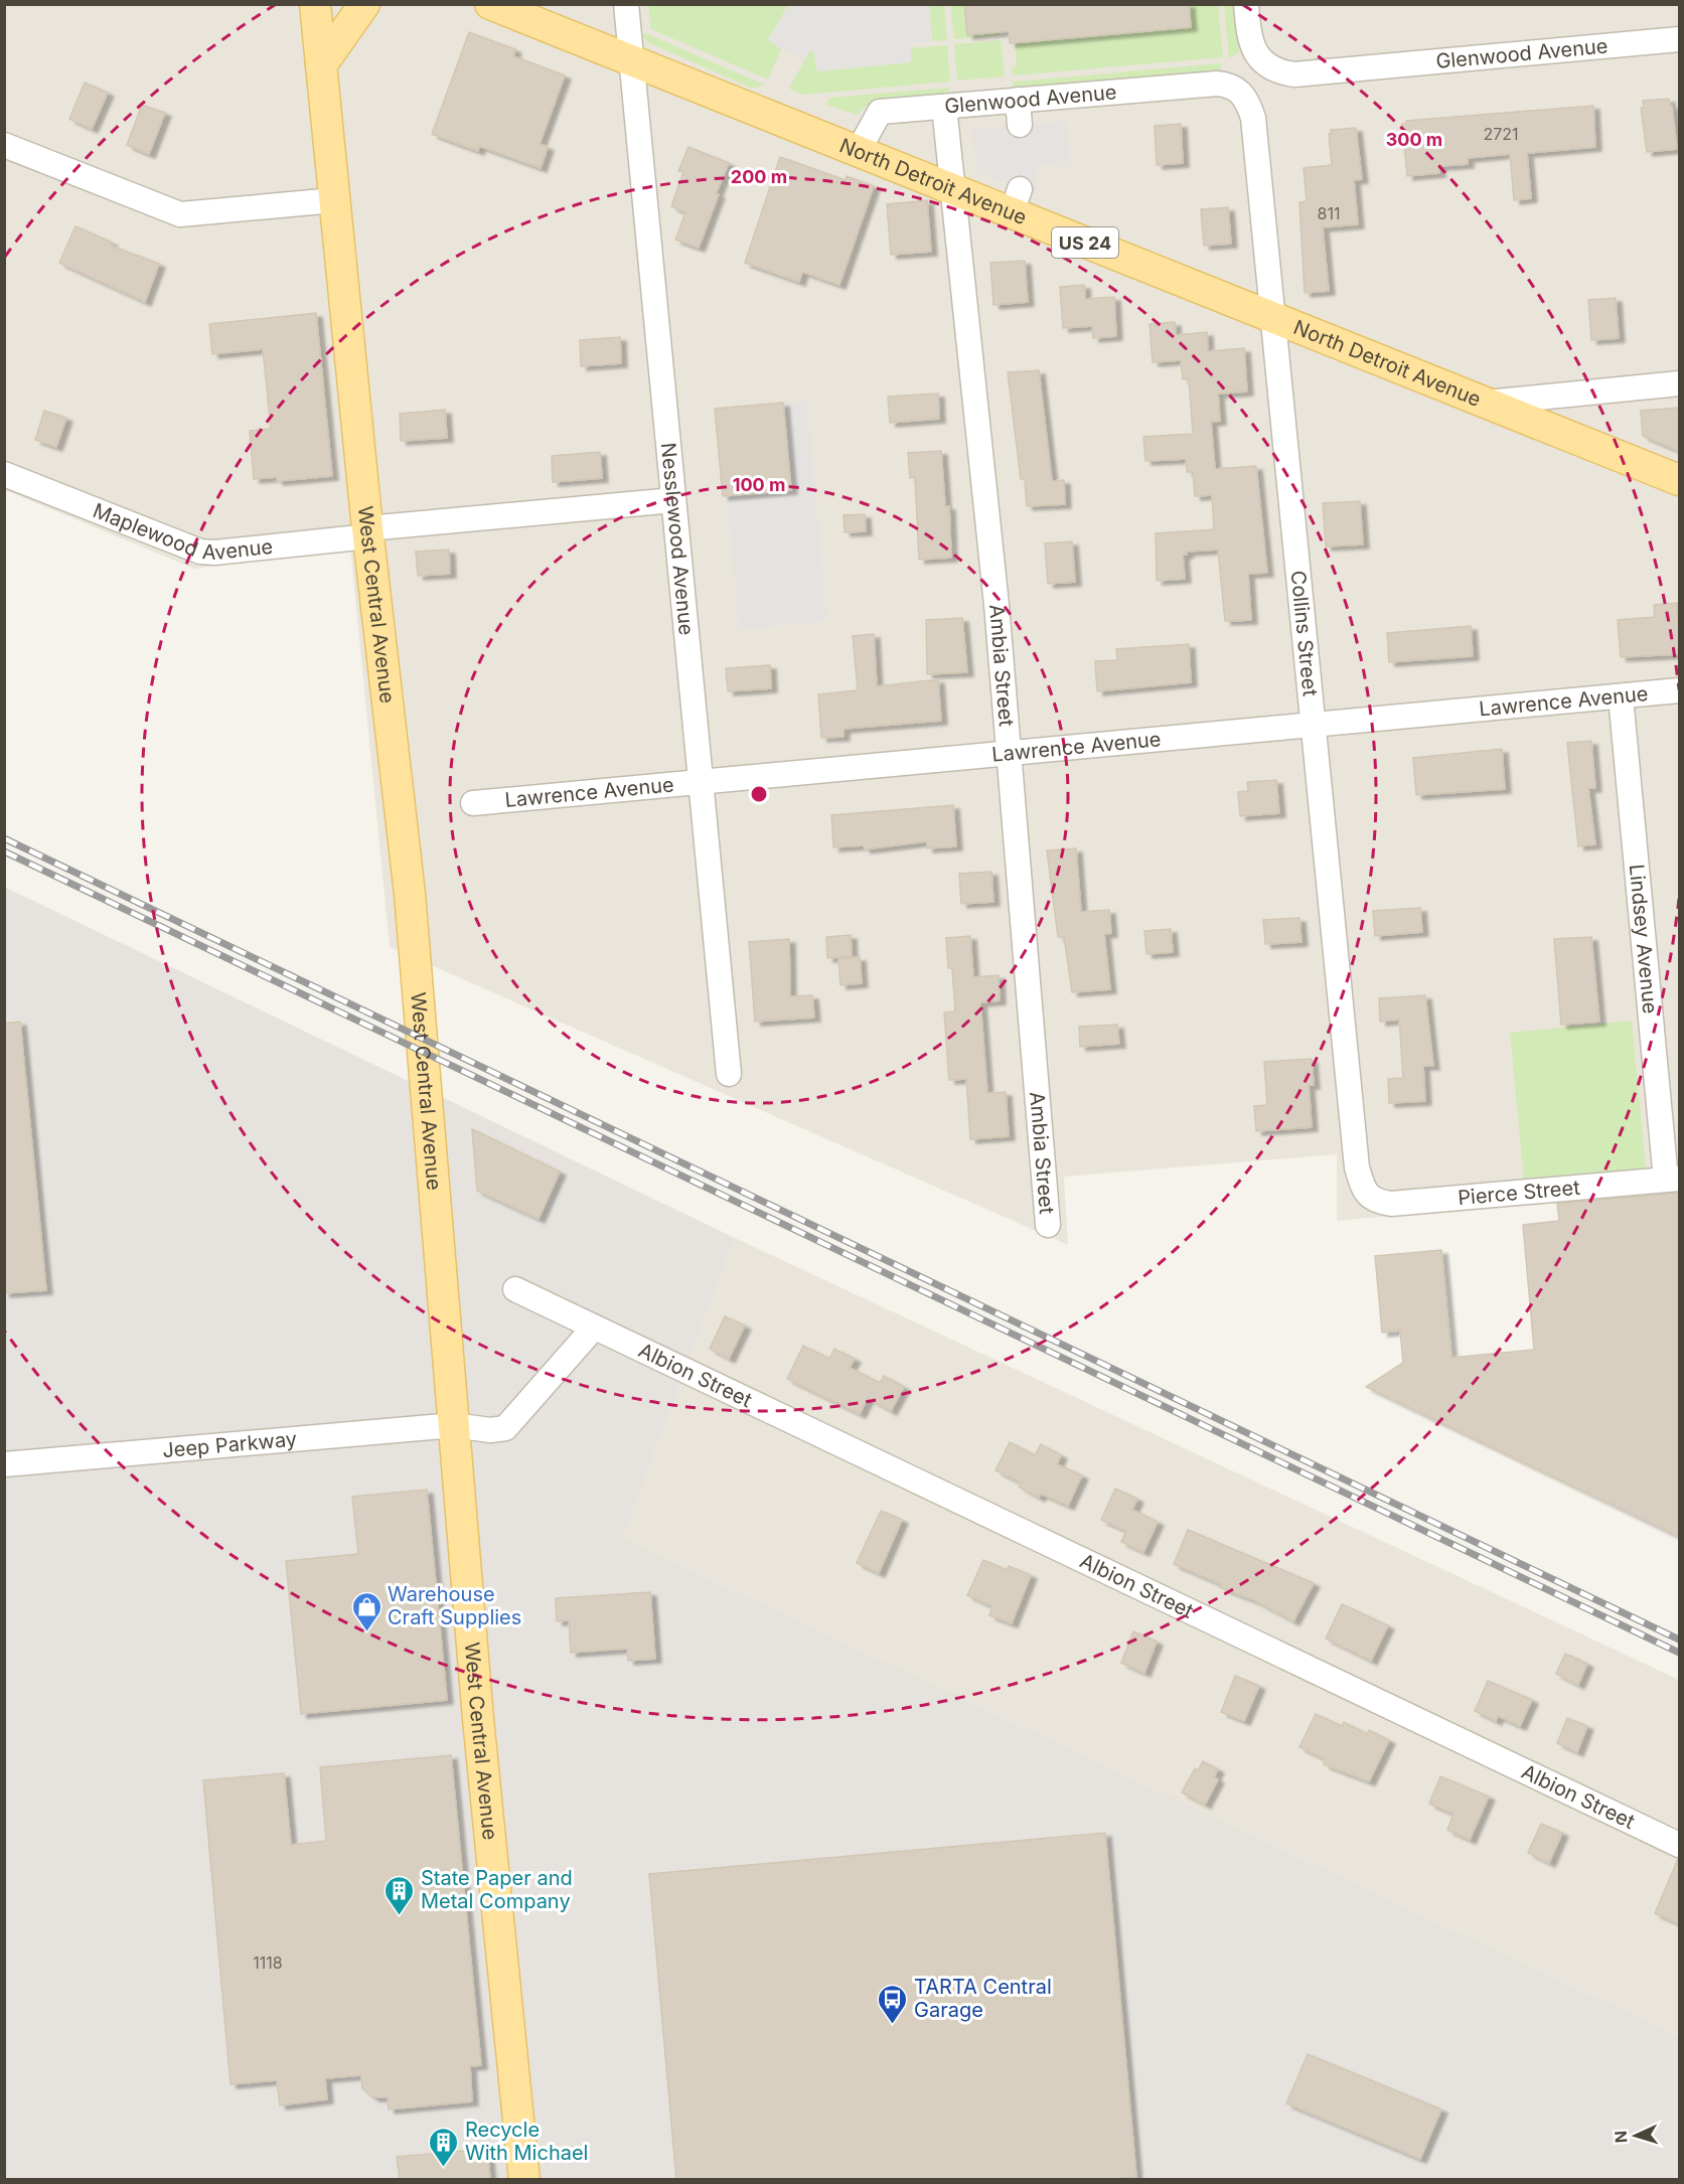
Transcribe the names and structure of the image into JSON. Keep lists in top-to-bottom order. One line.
{"streets":{"main road":["North Detroit Avenue","US 24","West Central Avenue"],"street":["Glenwood Avenue","Maplewood Avenue","Nesslewood Avenue","Collins Street","Ambia Street","Lawrence Avenue","Lindsey Avenue","Pierce Street","Albion Street","Jeep Parkway"]},"crossings":[["Glenwood Avenue","North Detroit Avenue"],["Glenwood Avenue","Collins Street"],["Glenwood Avenue","Ambia Street"],["North Detroit Avenue","Nesslewood Avenue"],["North Detroit Avenue","Collins Street"],["North Detroit Avenue","Ambia Street"],["Maplewood Avenue","Nesslewood Avenue"],["Maplewood Avenue","West Central Avenue"],["Nesslewood Avenue","Lawrence Avenue"],["West Central Avenue","Jeep Parkway"],["Collins Street","Lawrence Avenue"],["Collins Street","Pierce Street"],["Ambia Street","Lawrence Avenue"],["Lawrence Avenue","Lindsey Avenue"],["Lindsey Avenue","Pierce Street"]],"places":{"shop":["Warehouse Craft Supplies"],"building":["State Paper and Metal Company","Recycle With Michael"],"bus stop":["TARTA Central Garage"]},"house_numbers":["2721","811","1118"],"north":"left","rings":["300 m","200 m","100 m"]}
